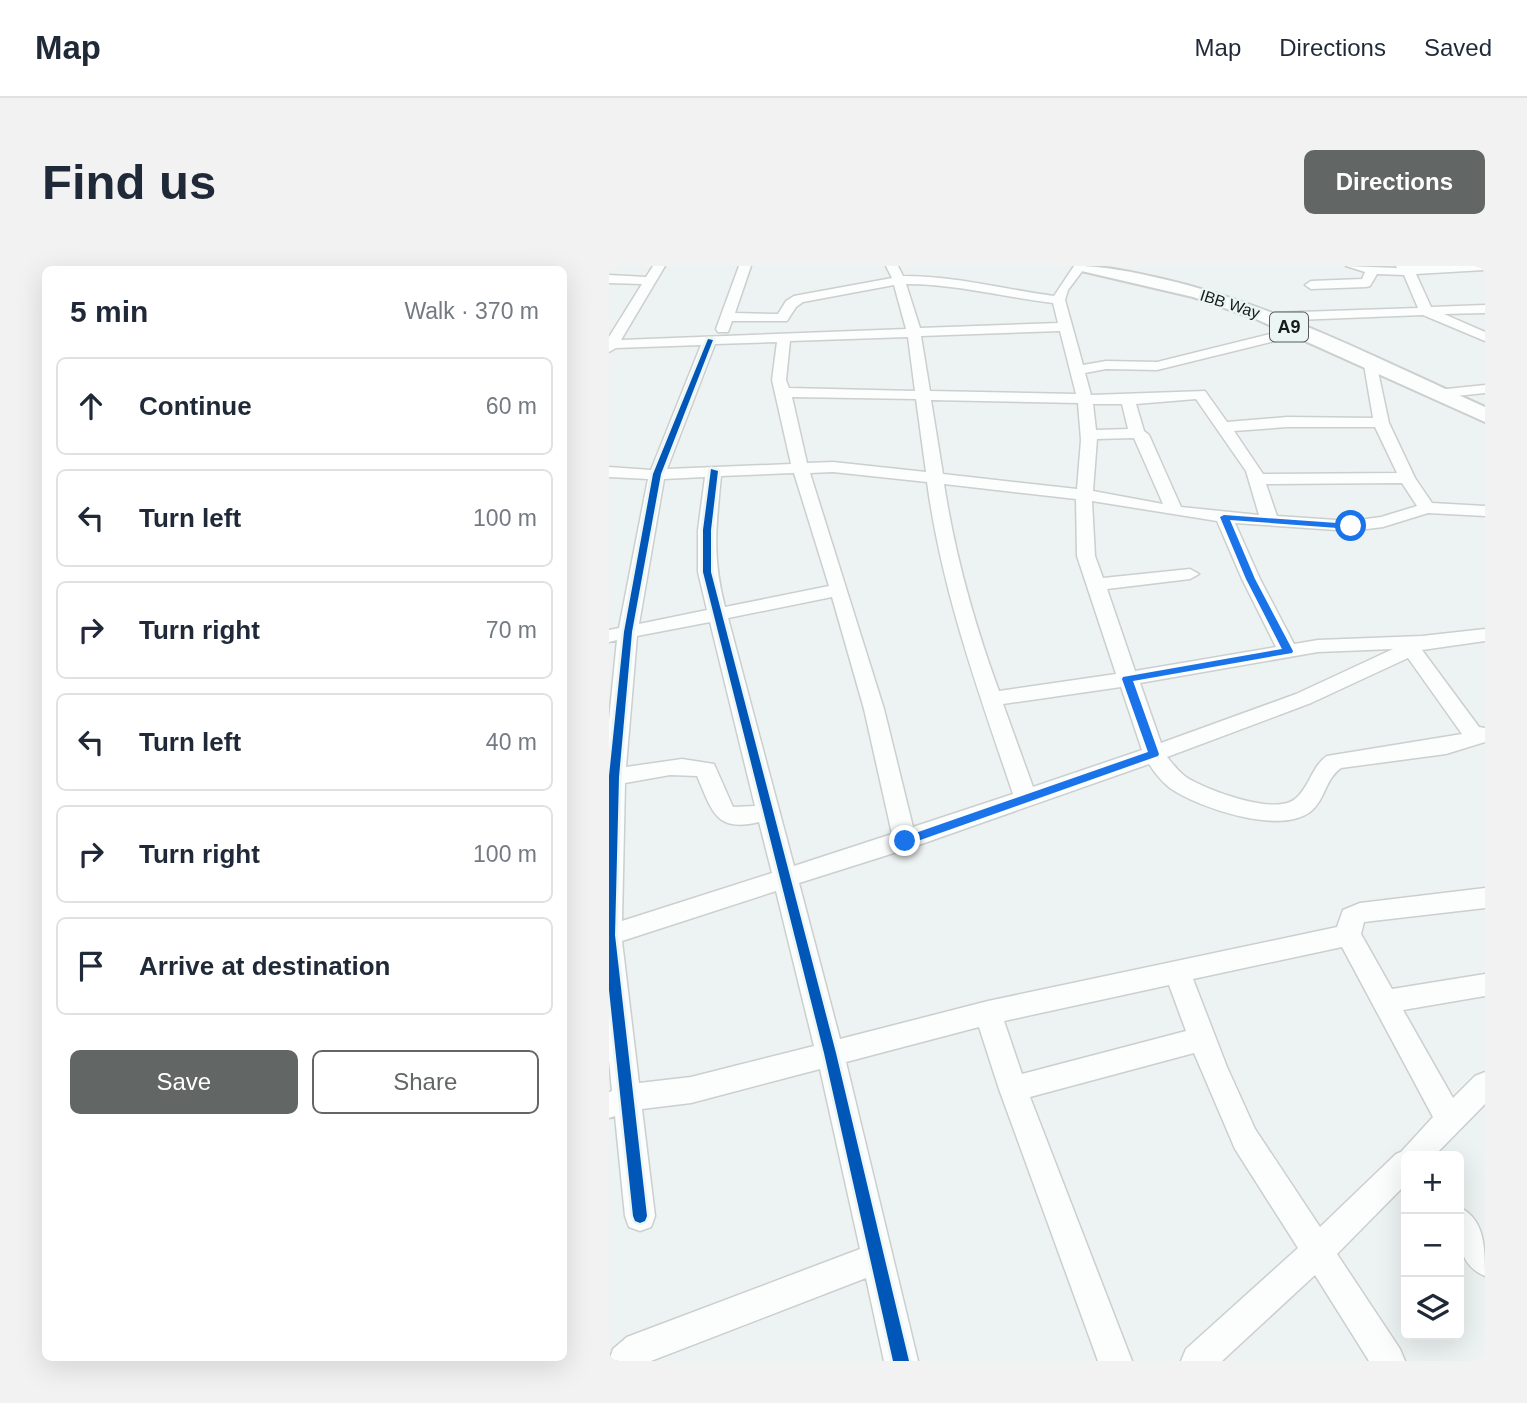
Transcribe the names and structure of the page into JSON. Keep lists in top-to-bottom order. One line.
{"streets":{"highway":["IBB Way","A9"]},"page":{"header":"Map","nav":["Map","Directions","Saved"],"buttons":["Directions",["Save","Share"]],"title":"Find us","heading":["5 min","Walk · 370 m"],"list":[["Continue","60 m"],["Turn left","100 m"],["Turn right","70 m"],["Turn left","40 m"],["Turn right","100 m"],"Arrive at destination"],"map_buttons":["+","−"]}}
